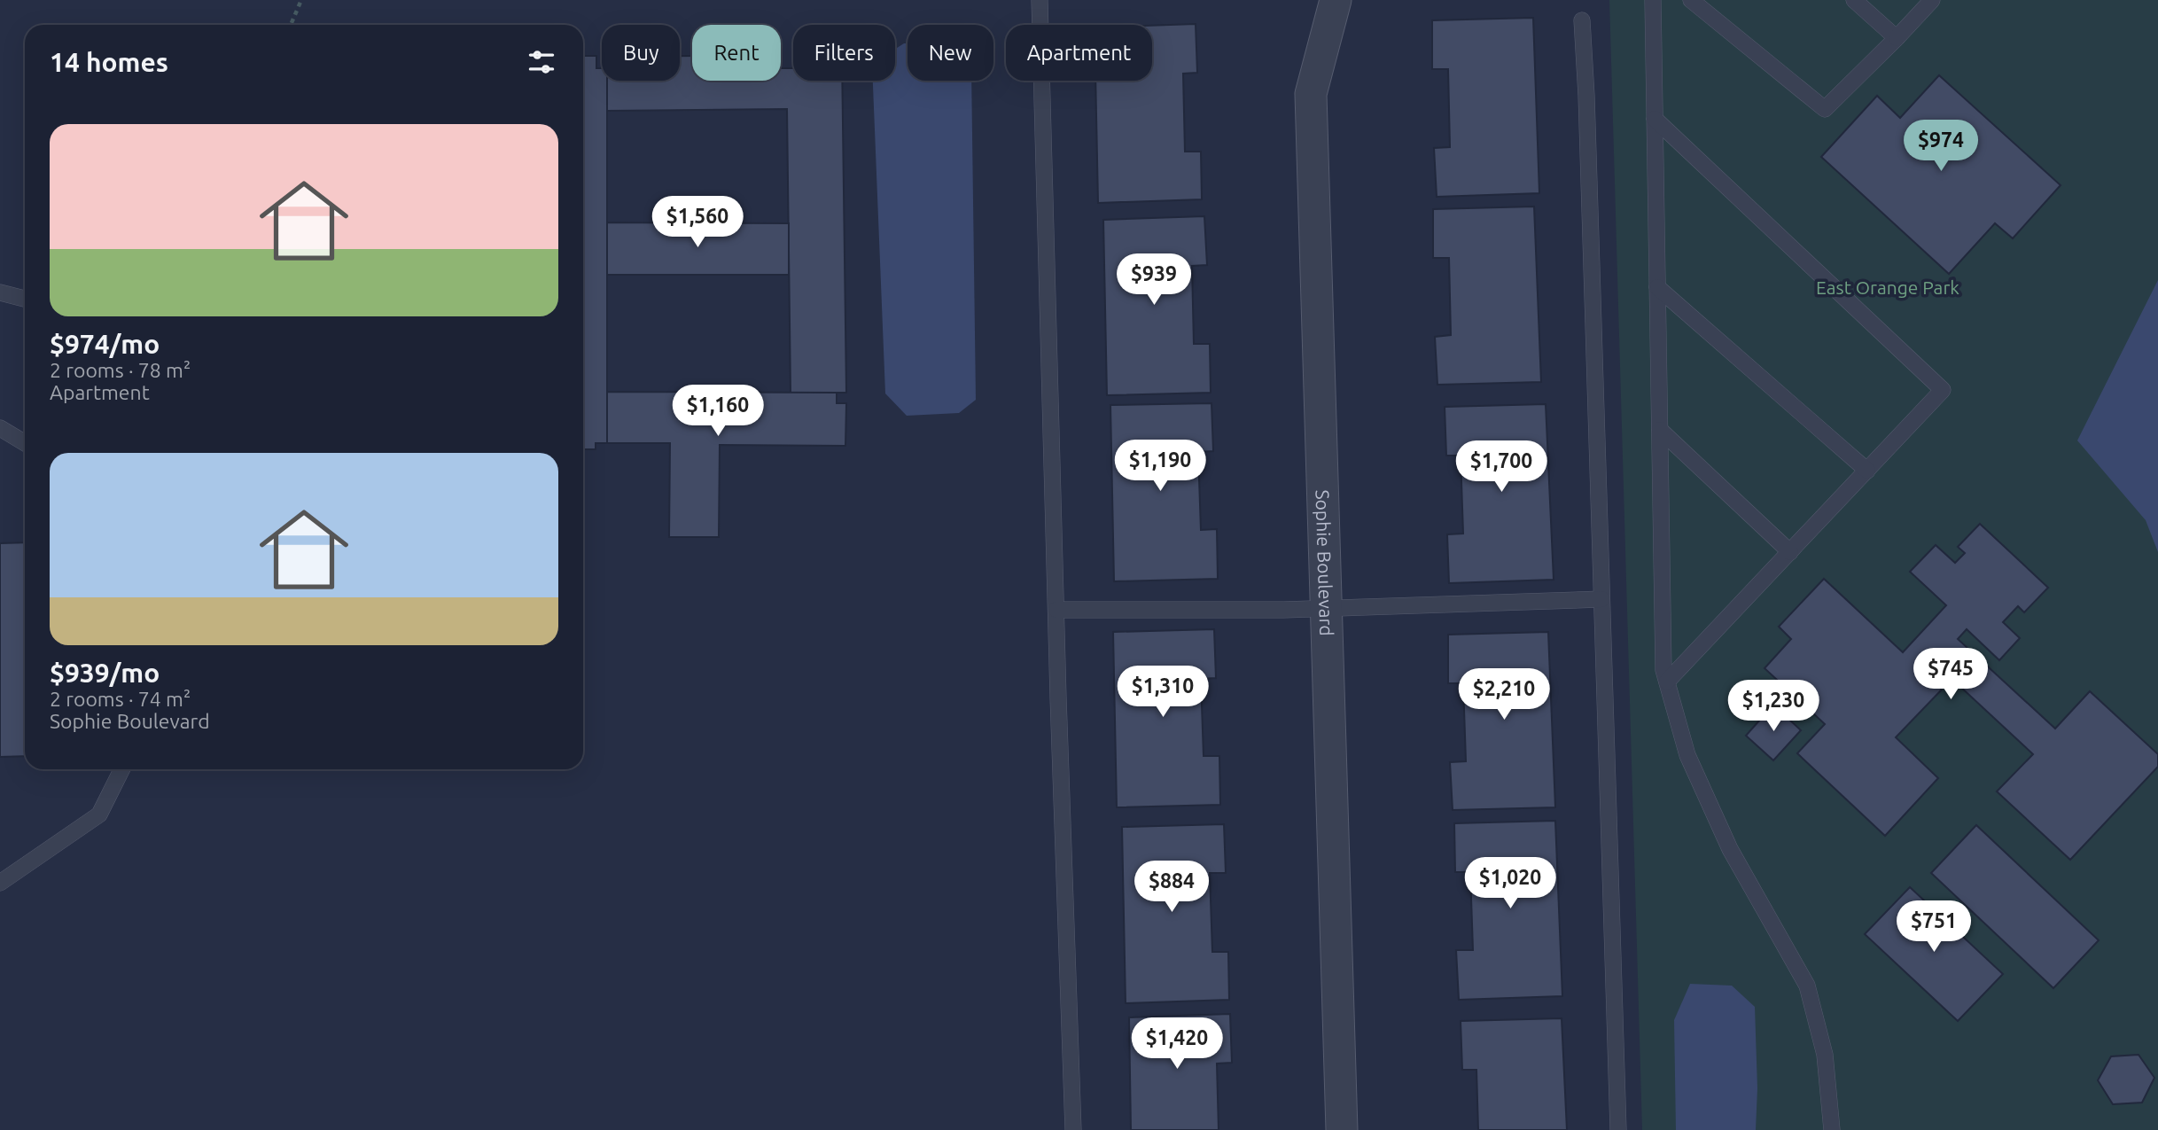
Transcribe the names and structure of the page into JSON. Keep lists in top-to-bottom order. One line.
{"streets":{"street":["Sophie Boulevard"]},"parks":["East Orange Park"],"page":{"chip":["Buy","Rent","Filters","New","Apartment"],"heading":"14 homes","list":[{"name":"$974/mo","note":"2 rooms · 78 m² · Apartment"},{"name":"$939/mo","note":"2 rooms · 74 m² · Sophie Boulevard"}],"price":["$974","$1,560","$939","$1,160","$1,190","$1,700","$745","$1,310","$2,210","$1,230","$1,020","$884","$751","$1,420"]}}
